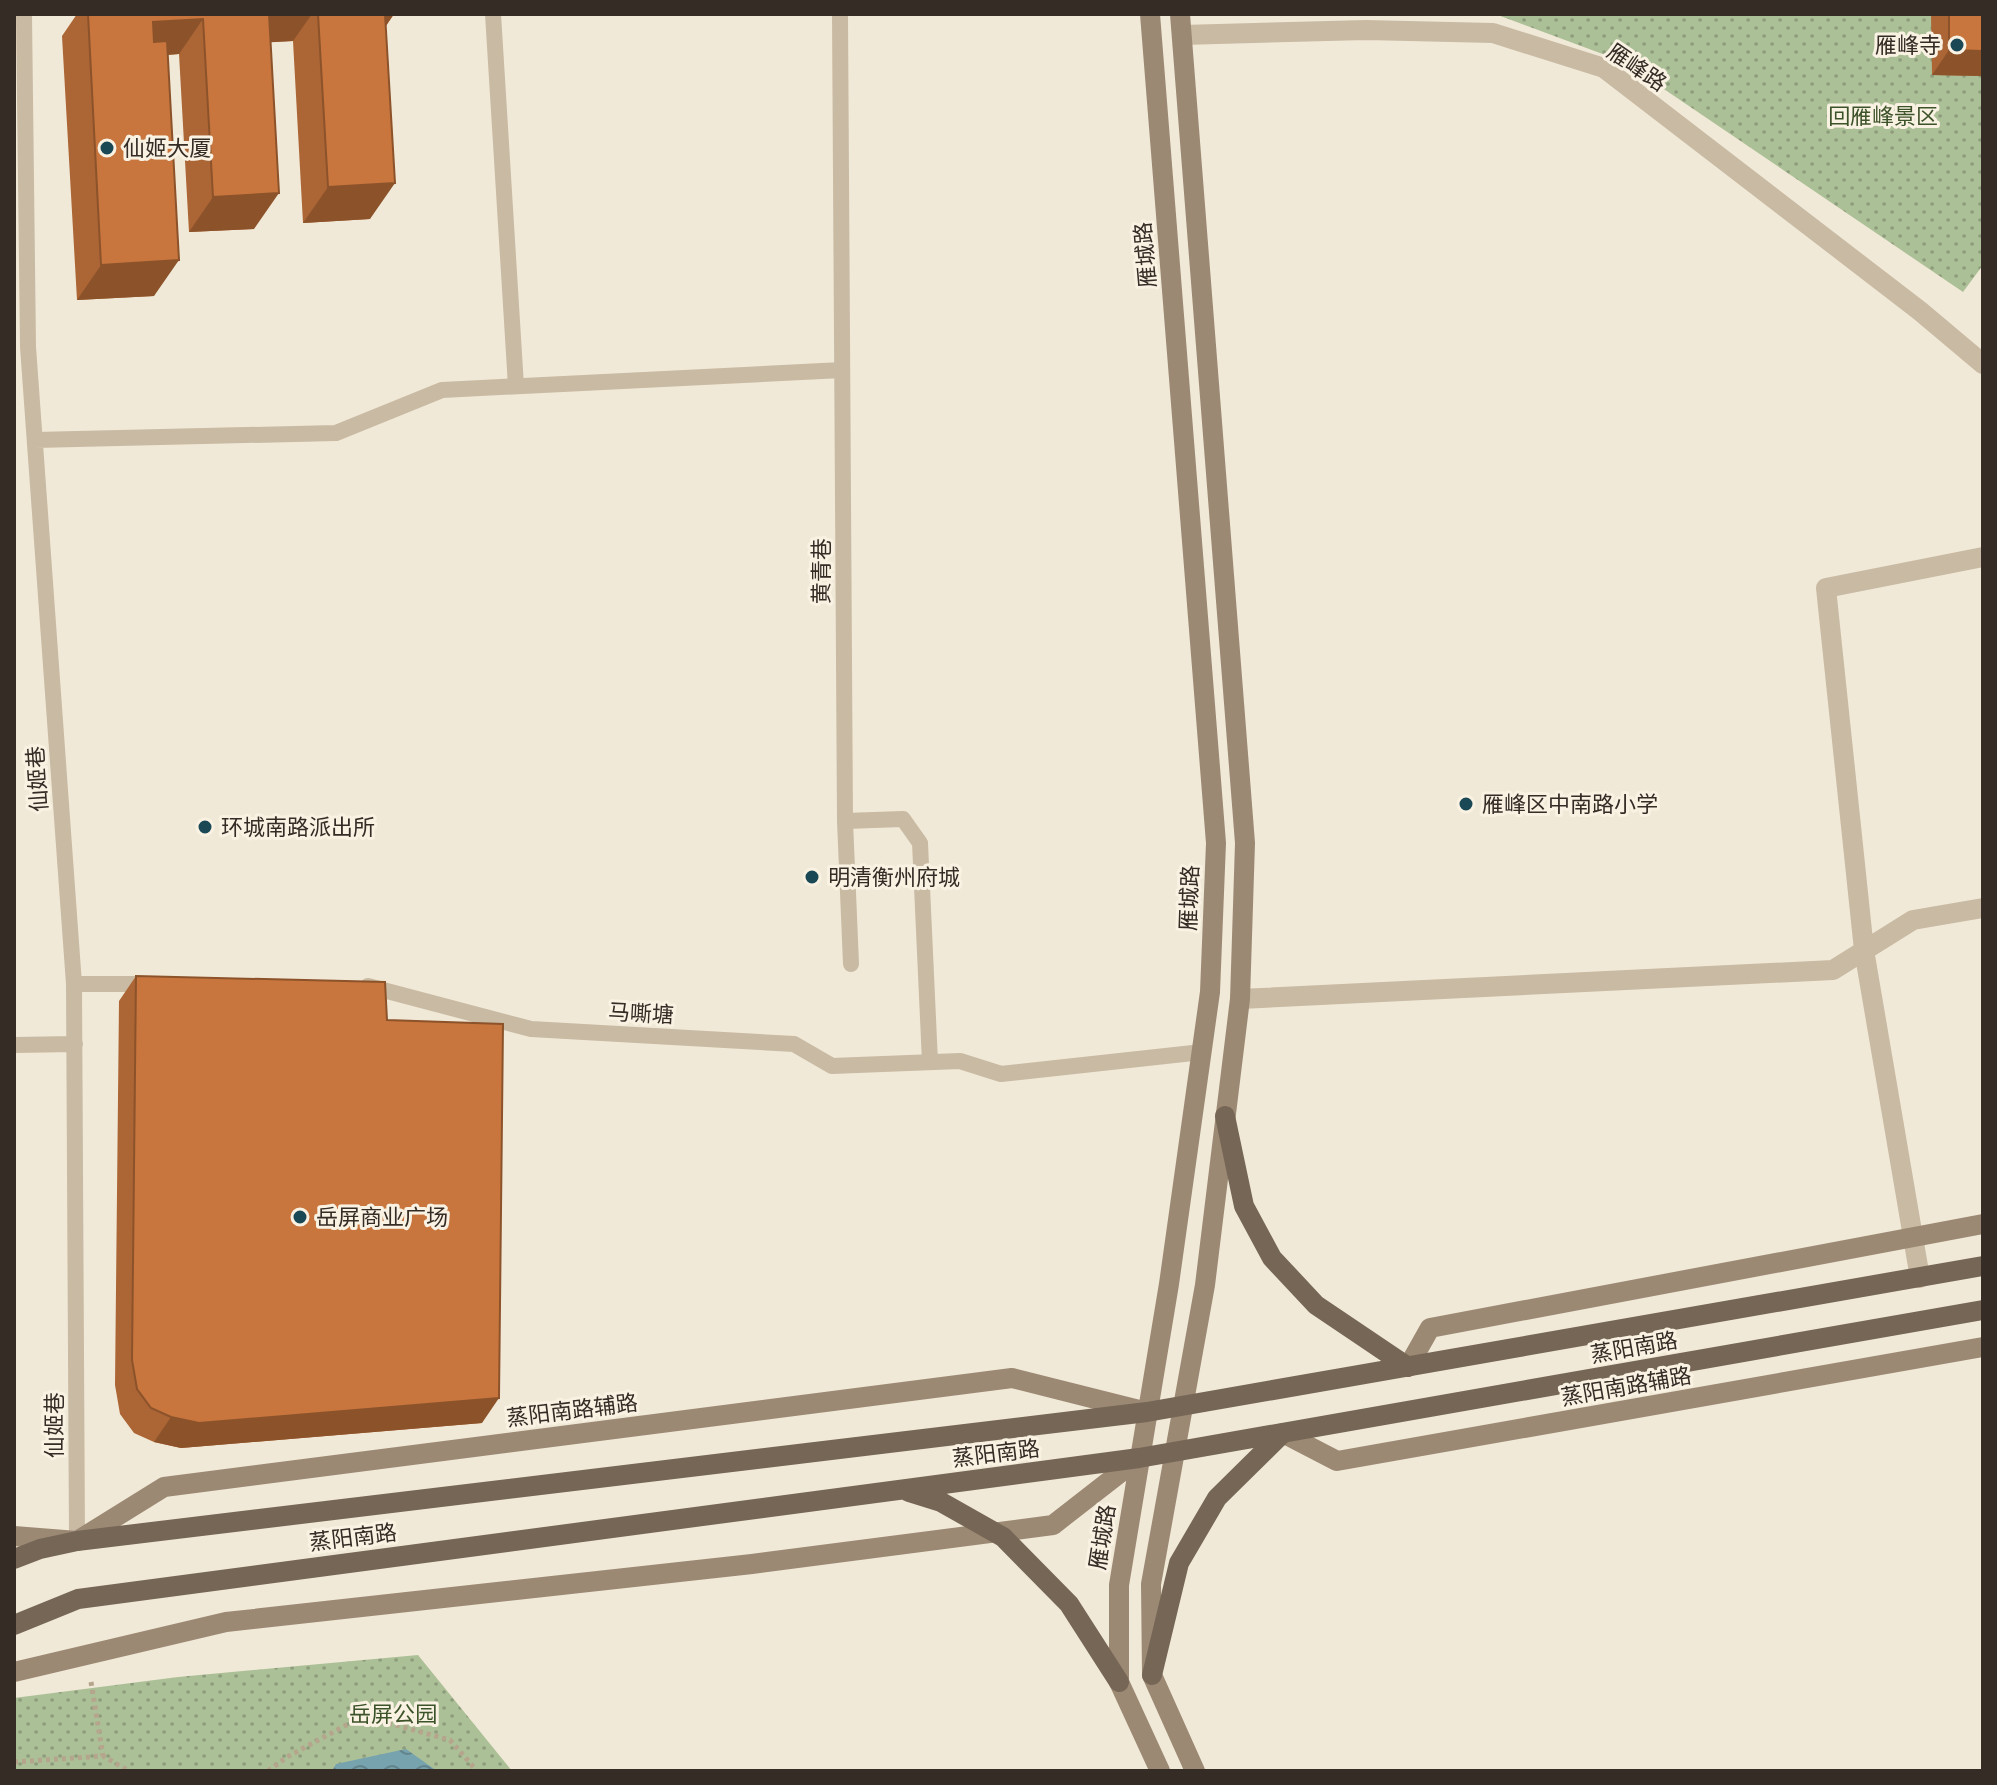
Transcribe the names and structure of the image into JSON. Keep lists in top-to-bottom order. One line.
{"streets":{"main road":["雁城路","蒸阳南路","蒸阳南路辅路"],"street":["雁峰路"],"lane":["黄青巷","仙姬巷","马嘶塘"]},"crossings":[["雁城路","马嘶塘"],["雁城路","蒸阳南路"],["雁城路","蒸阳南路辅路"],["仙姬巷","蒸阳南路"],["仙姬巷","蒸阳南路辅路"],["蒸阳南路","蒸阳南路辅路"]],"parks":["回雁峰景区","岳屏公园"],"places":["雁峰寺","仙姬大厦","雁峰区中南路小学","环城南路派出所","明清衡州府城","岳屏商业广场"]}
